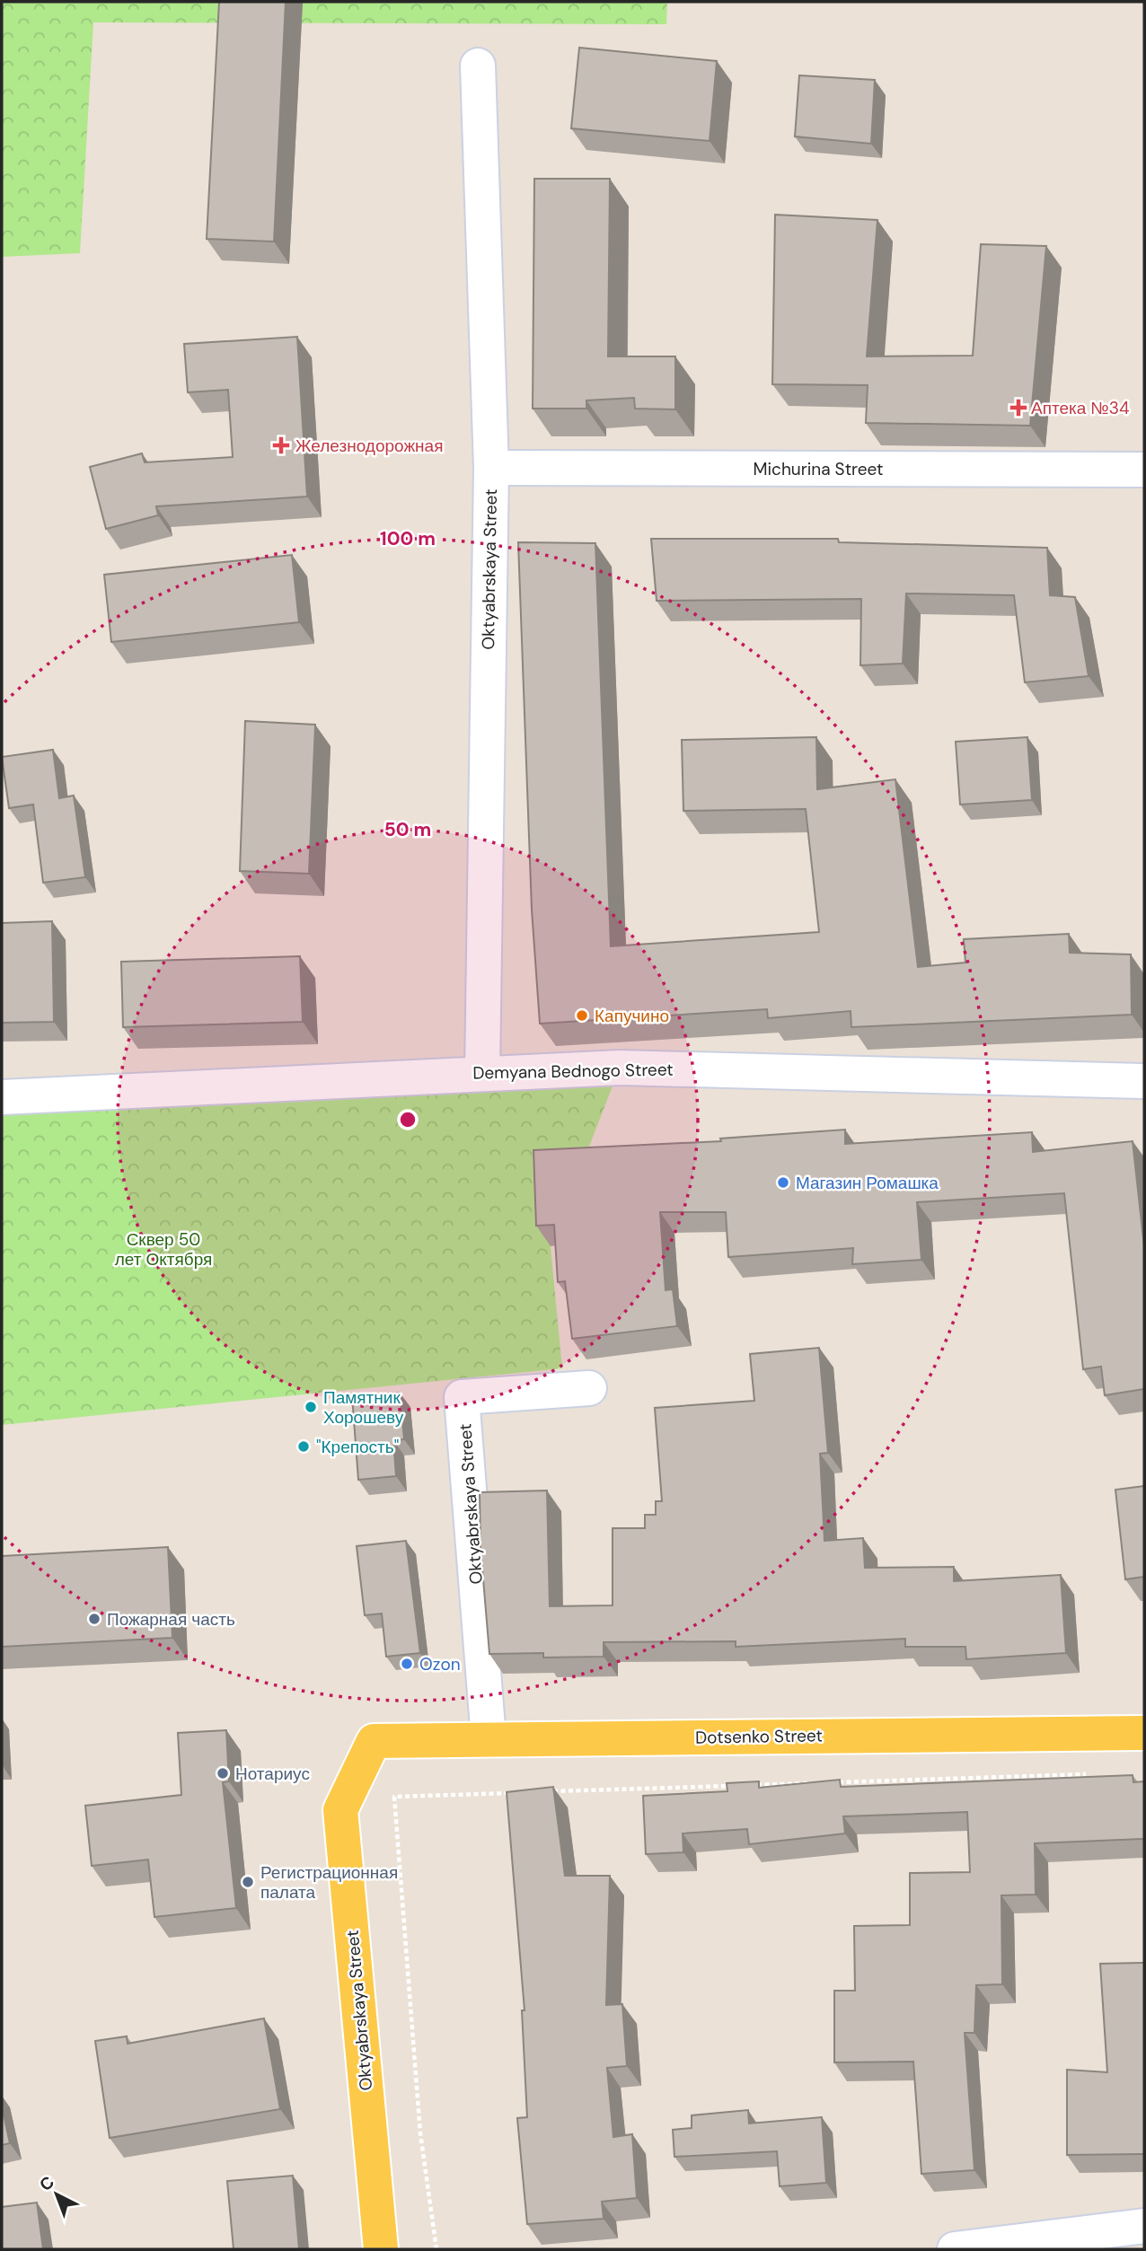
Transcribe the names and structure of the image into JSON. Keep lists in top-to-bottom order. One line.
{"streets":{"main road":["Oktyabrskaya Street","Dotsenko Street"],"street":["Michurina Street","Demyana Bednogo Street"]},"crossings":[["Michurina Street","Oktyabrskaya Street"],["Oktyabrskaya Street","Demyana Bednogo Street"],["Oktyabrskaya Street","Dotsenko Street"]],"parks":["Сквер 50 лет Октября"],"places":{"health":["Аптека №34","Железнодорожная"],"other":["Капучино","Магазин Ромашка","Памятник Хорошеву","\"Крепость\"","Пожарная часть","Ozon","Нотариус","Регистрационная палата"]},"north":"top left","rings":["100 m","50 m"]}
